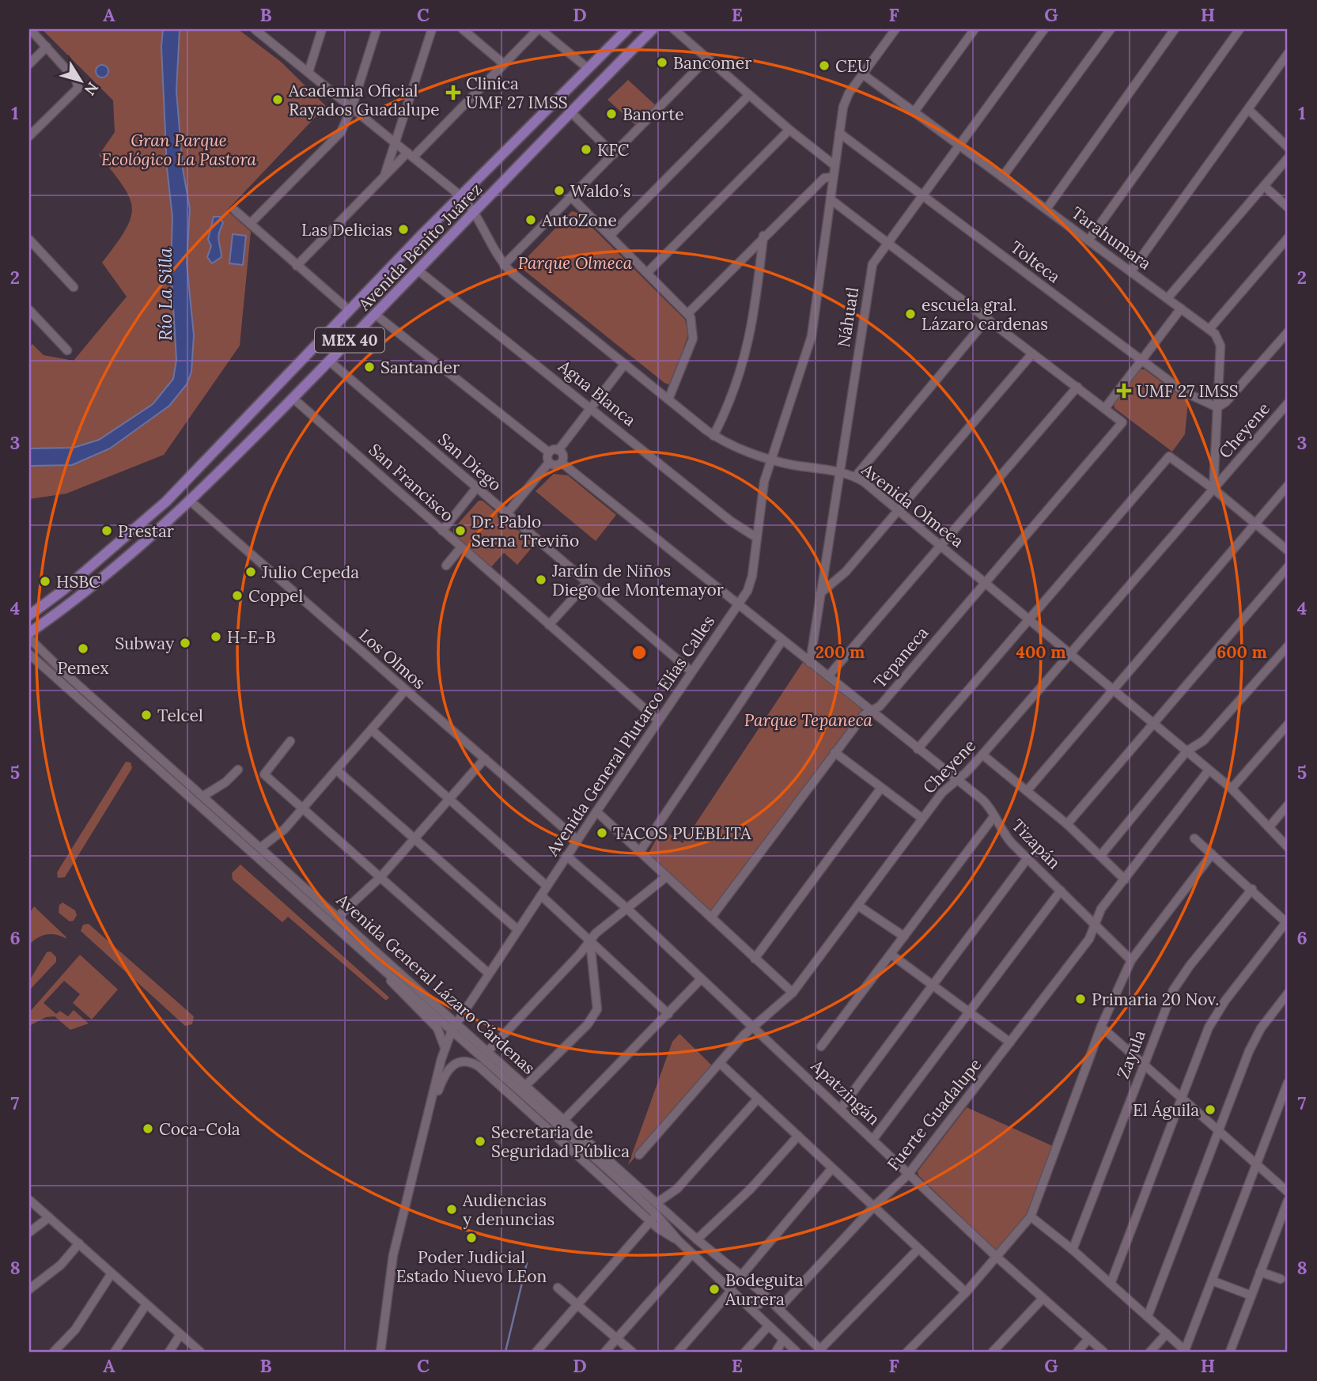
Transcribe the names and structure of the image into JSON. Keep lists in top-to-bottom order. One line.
{"streets":{"main road":["Avenida Benito Juárez","MEX 40"],"street":["Tarahumara","Tolteca","Náhuatl","Agua Blanca","Cheyene","San Diego","San Francisco","Avenida Olmeca","Tepaneca","Los Olmos","Avenida General Plutarco Elías Calles","Tizapán","Avenida General Lázaro Cárdenas","Zayula","Apatzingán","Fuerte Guadalupe"]},"crossings":[["Tarahumara","Náhuatl"],["Tarahumara","Avenida General Plutarco Elías Calles"],["Avenida Benito Juárez","Agua Blanca"],["Avenida Benito Juárez","San Diego"],["Avenida Benito Juárez","San Francisco"],["Avenida Benito Juárez","Avenida Olmeca"],["Avenida Benito Juárez","Los Olmos"],["Tolteca","Náhuatl"],["Tolteca","Avenida General Plutarco Elías Calles"],["Náhuatl","Avenida Olmeca"],["Náhuatl","Tizapán"],["Agua Blanca","Avenida General Plutarco Elías Calles"],["Cheyene","Avenida Olmeca"],["Cheyene","Tizapán"],["Cheyene","Apatzingán"],["San Diego","Avenida General Plutarco Elías Calles"],["San Francisco","Avenida General Plutarco Elías Calles"],["Avenida Olmeca","Tepaneca"],["Avenida Olmeca","Avenida General Plutarco Elías Calles"],["Avenida Olmeca","Fuerte Guadalupe"],["Tepaneca","Tizapán"],["Los Olmos","Avenida General Plutarco Elías Calles"],["Avenida General Plutarco Elías Calles","Tizapán"],["Avenida General Plutarco Elías Calles","Avenida General Lázaro Cárdenas"],["Avenida General Plutarco Elías Calles","Apatzingán"],["Tizapán","Fuerte Guadalupe"],["Avenida General Lázaro Cárdenas","Fuerte Guadalupe"],["Apatzingán","Fuerte Guadalupe"]],"water":["Río La Silla"],"parks":["Gran Parque Ecológico La Pastora","Parque Olmeca","Parque Tepaneca"],"places":{"other":["Bancomer","CEU","Academia Oficial Rayados Guadalupe","Banorte","KFC","Waldo´s","AutoZone","Las Delicias","escuela gral. Lázaro cardenas","Santander","Prestar","Dr. Pablo Serna Treviño","Julio Cepeda","Jardín de Niños Diego de Montemayor","HSBC","Coppel","H-E-B","Subway","Pemex","Telcel","TACOS PUEBLITA","Primaria 20 Nov.","El Águila","Coca-Cola","Secretaria de Seguridad Pública","Audiencias y denuncias","Poder Judicial Estado Nuevo LEon","Bodeguita Aurrera"],"health":["Clinica UMF 27 IMSS","UMF 27 IMSS"]},"north":"bottom right","grid":{"columns":["A","B","C","D","E","F","G","H"],"rows":["1","2","3","4","5","6","7","8"]},"rings":["200 m","400 m","600 m"]}
